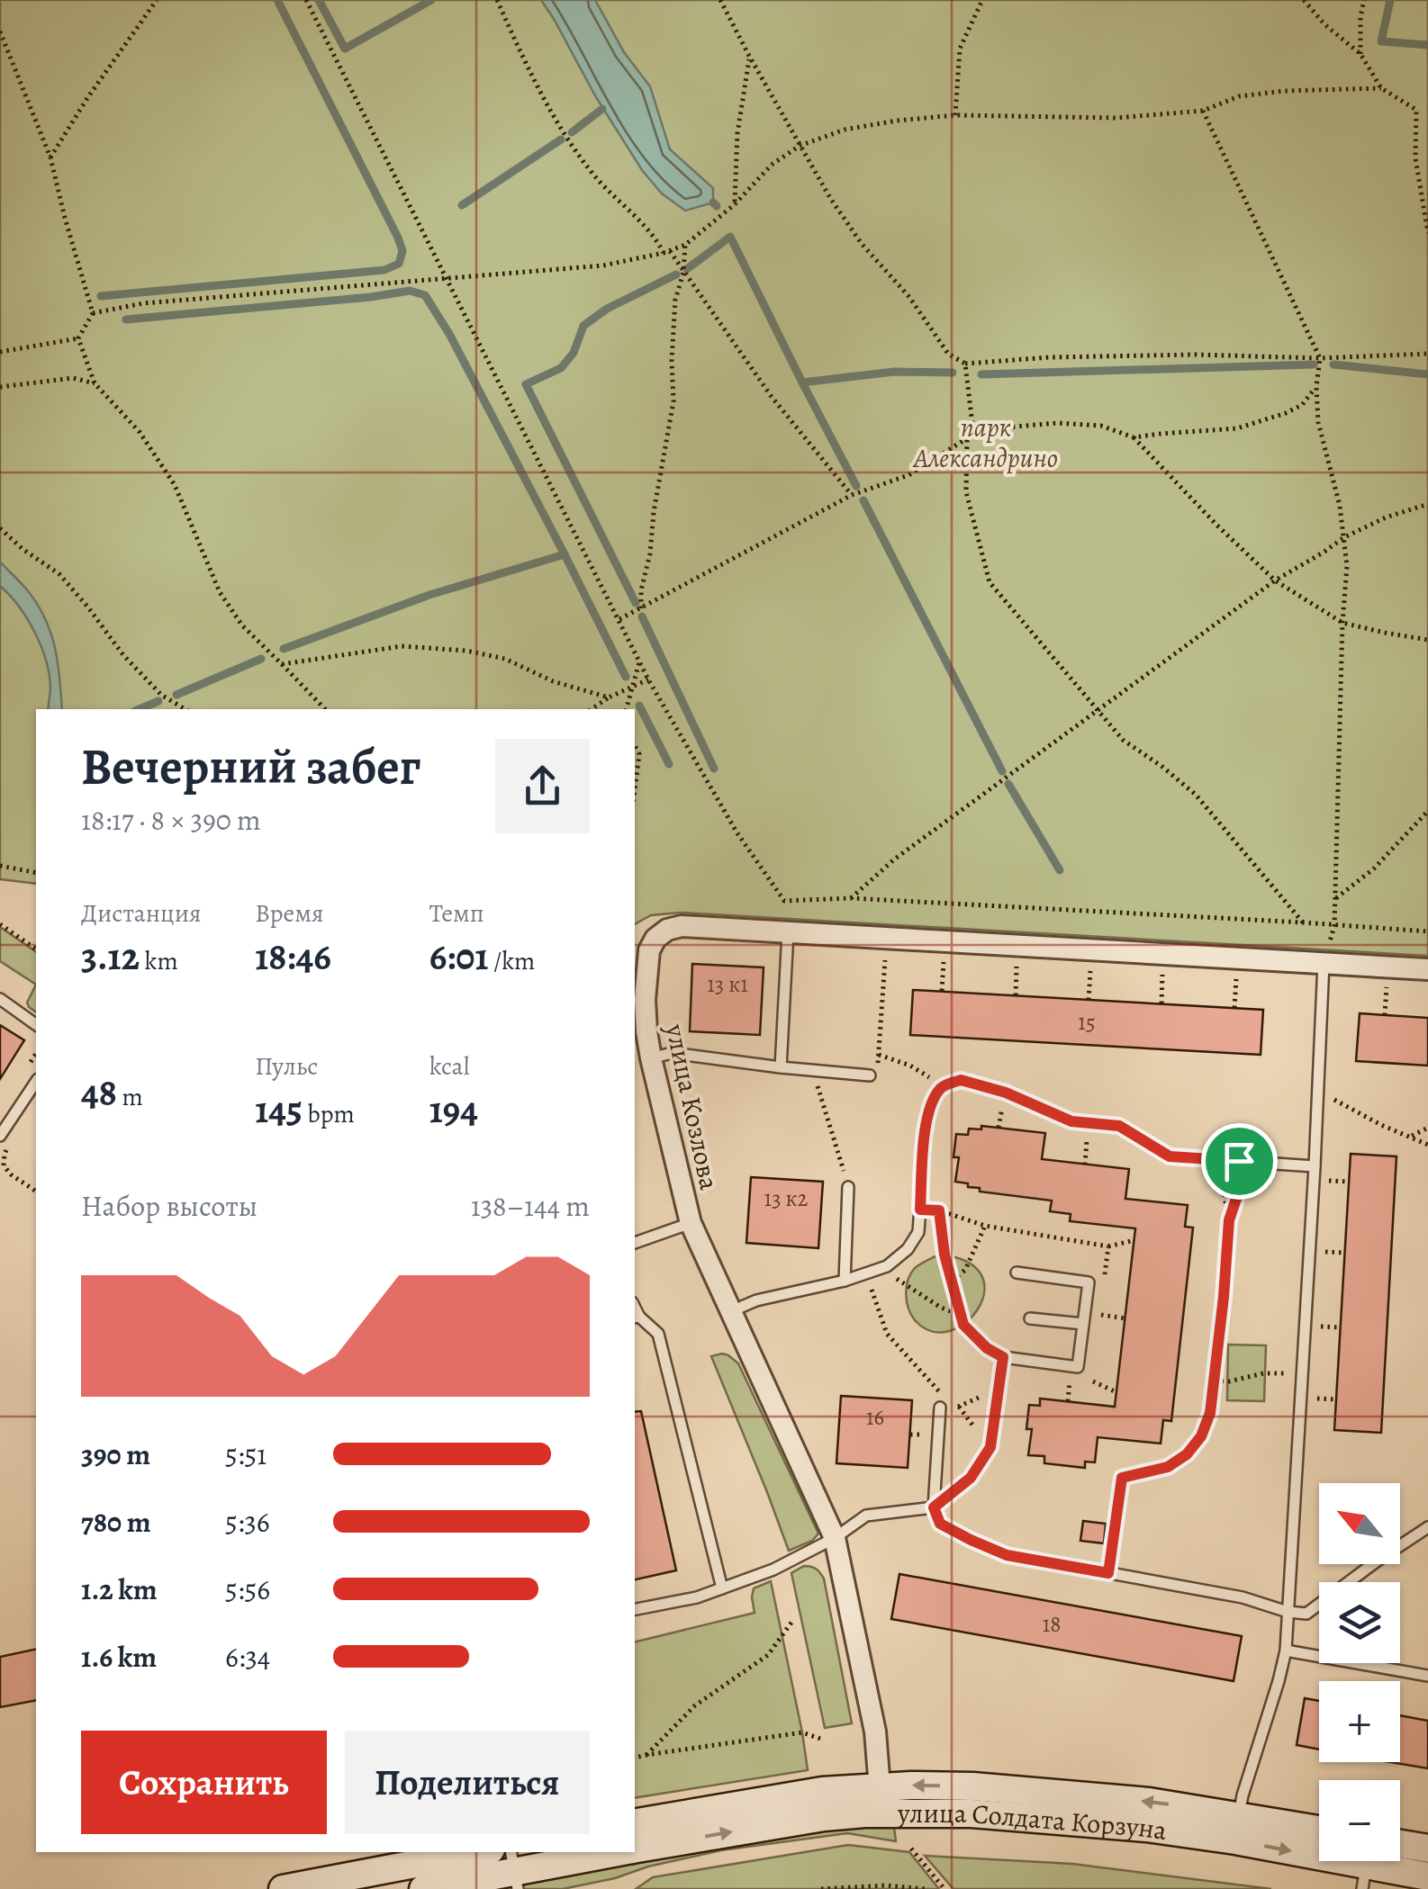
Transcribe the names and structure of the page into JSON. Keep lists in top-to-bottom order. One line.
{"streets":{"street":["улица Козлова","улица Солдата Корзуна"]},"crossings":[["улица Козлова","улица Солдата Корзуна"]],"parks":["парк Александрино"],"house_numbers":["13 к1","15","13 к2","16","18"],"north":"top left","page":{"heading":["Вечерний забег","18:17 · 8 × 390 m"],"stats":[["Дистанция","3.12 km"],["Время","18:46"],["Темп","6:01 /km"],["48 m"],["Пульс","145 bpm"],["kcal","194"]],"chart":["Набор высоты","138–144 m"],"list":[{"name":"390 m","note":"5:51"},{"name":"780 m","note":"5:36"},{"name":"1.2 km","note":"5:56"},{"name":"1.6 km","note":"6:34"}],"map_buttons":["+","−"],"buttons":["Сохранить","Поделиться"]}}
